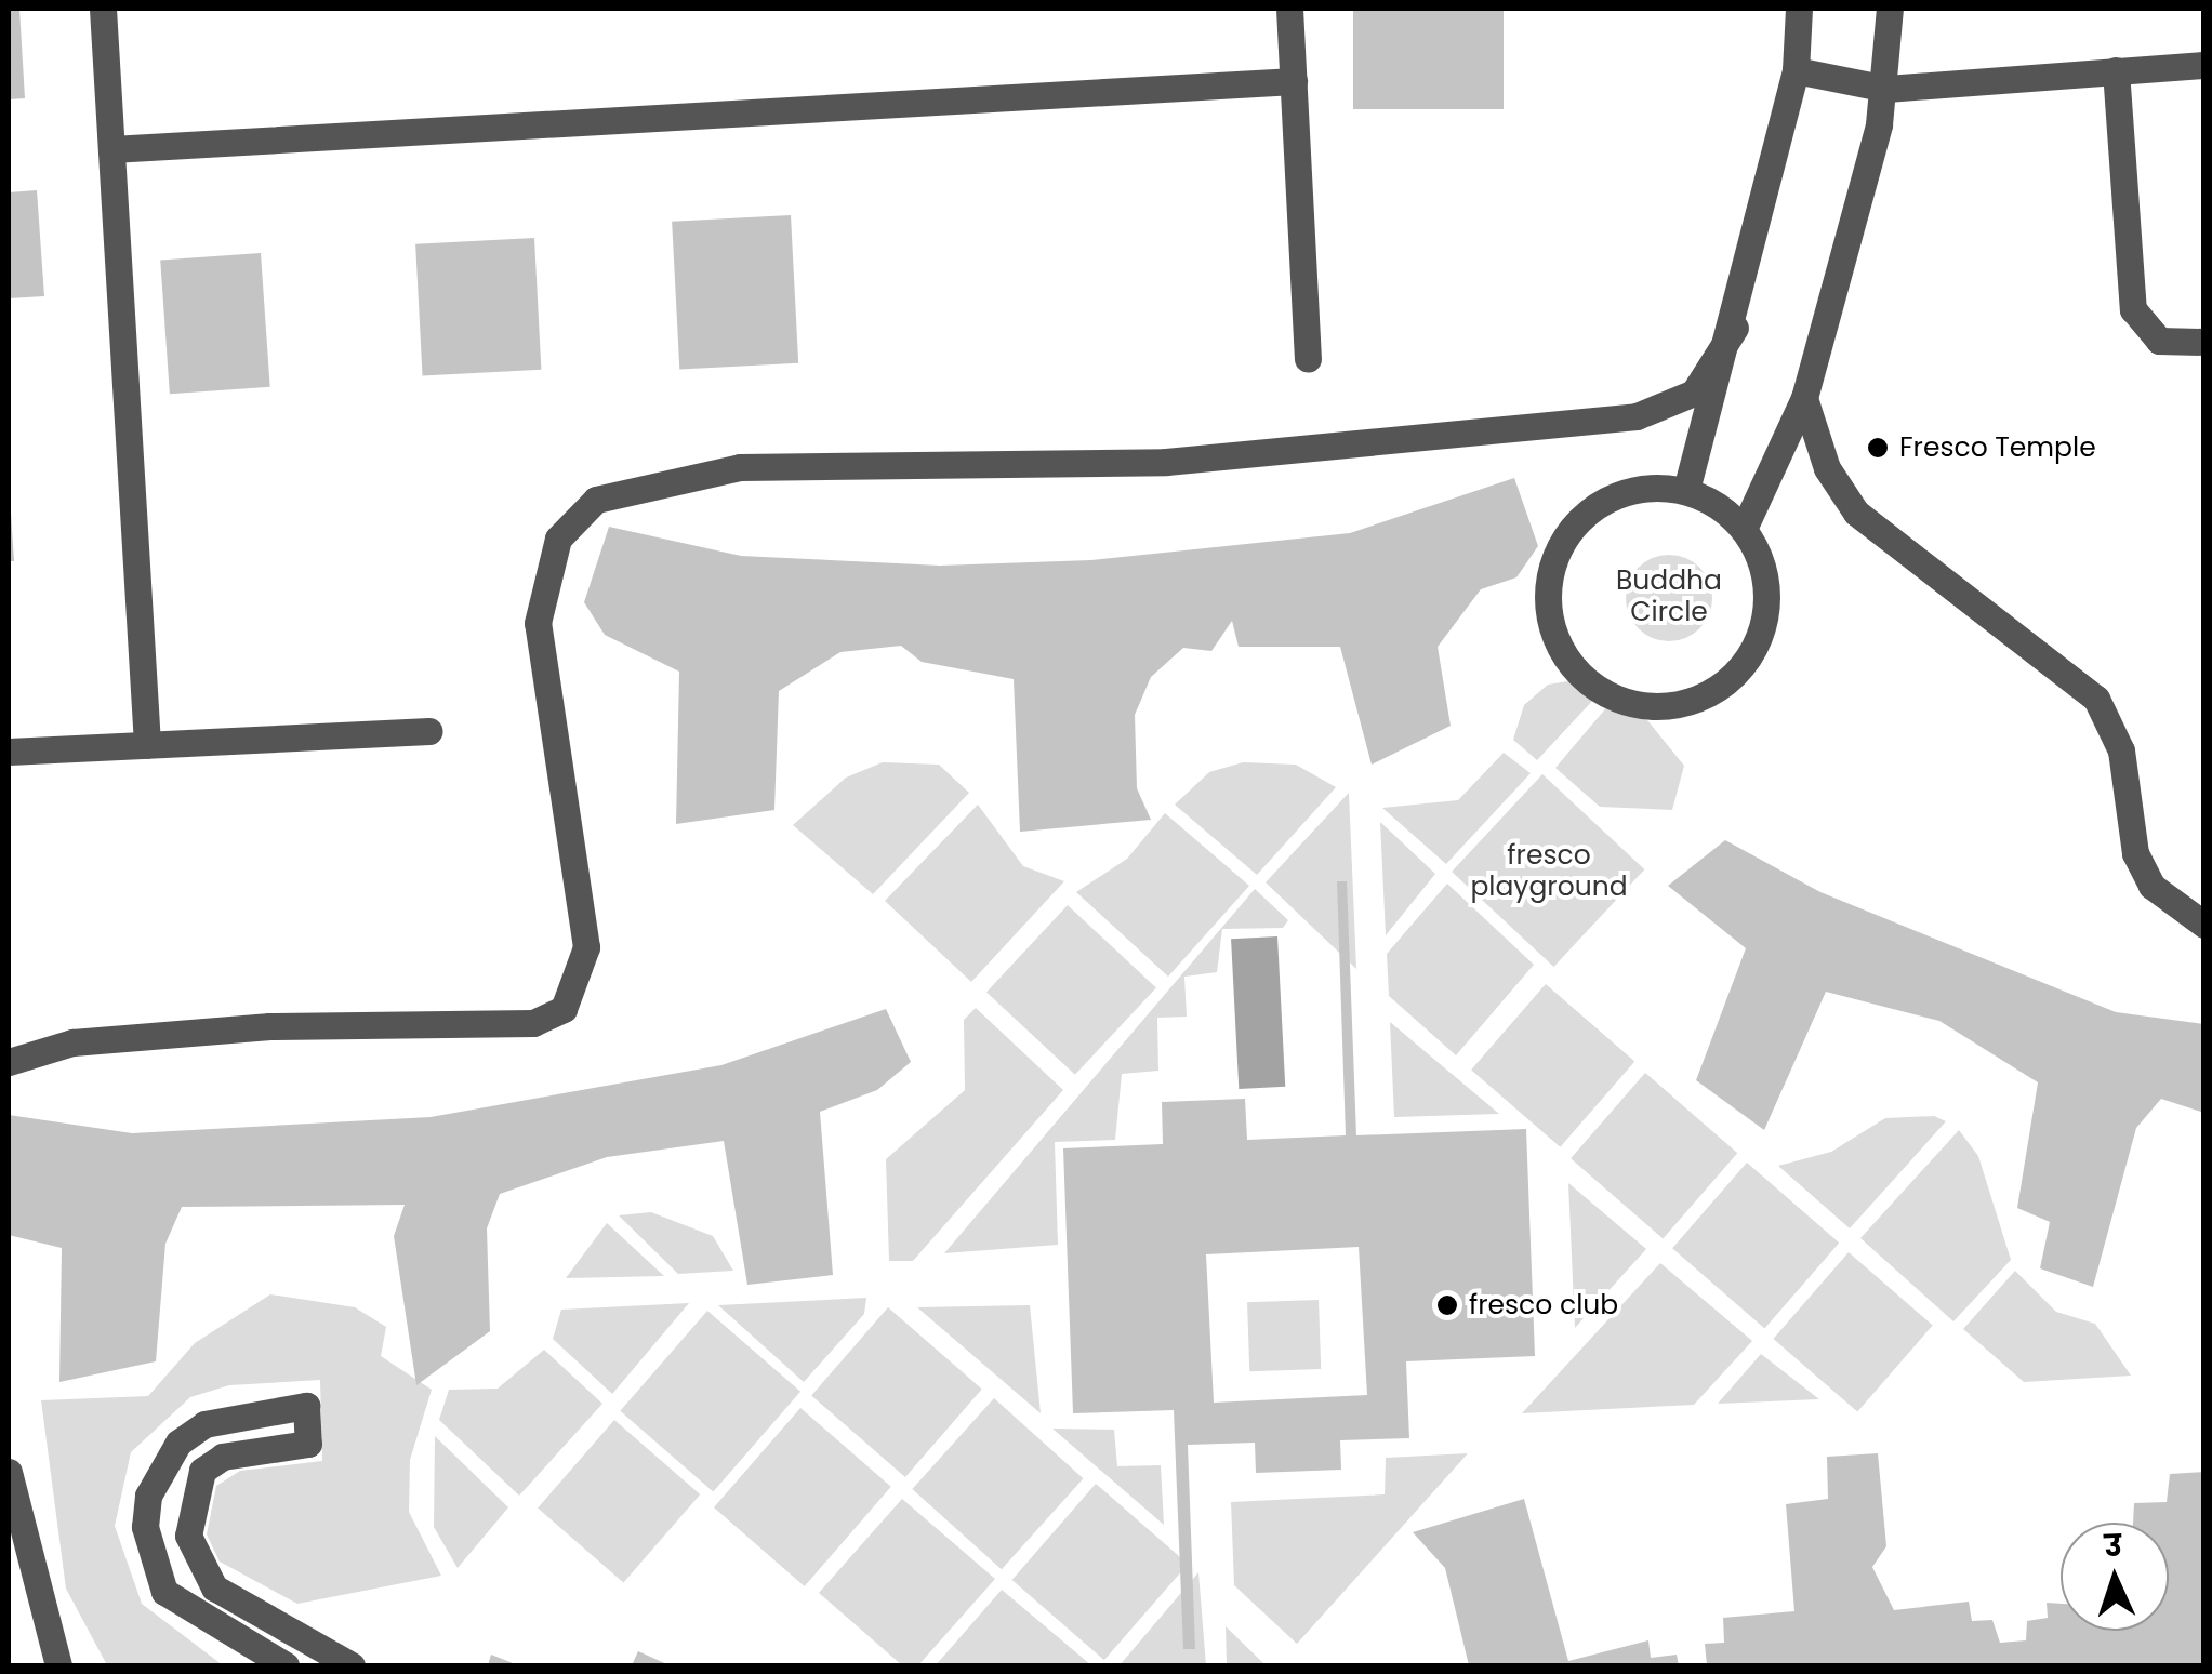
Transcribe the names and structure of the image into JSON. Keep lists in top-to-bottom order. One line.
{"parks":["Buddha Circle","fresco playground"],"places":["Fresco Temple","fresco club"],"north":"top"}
